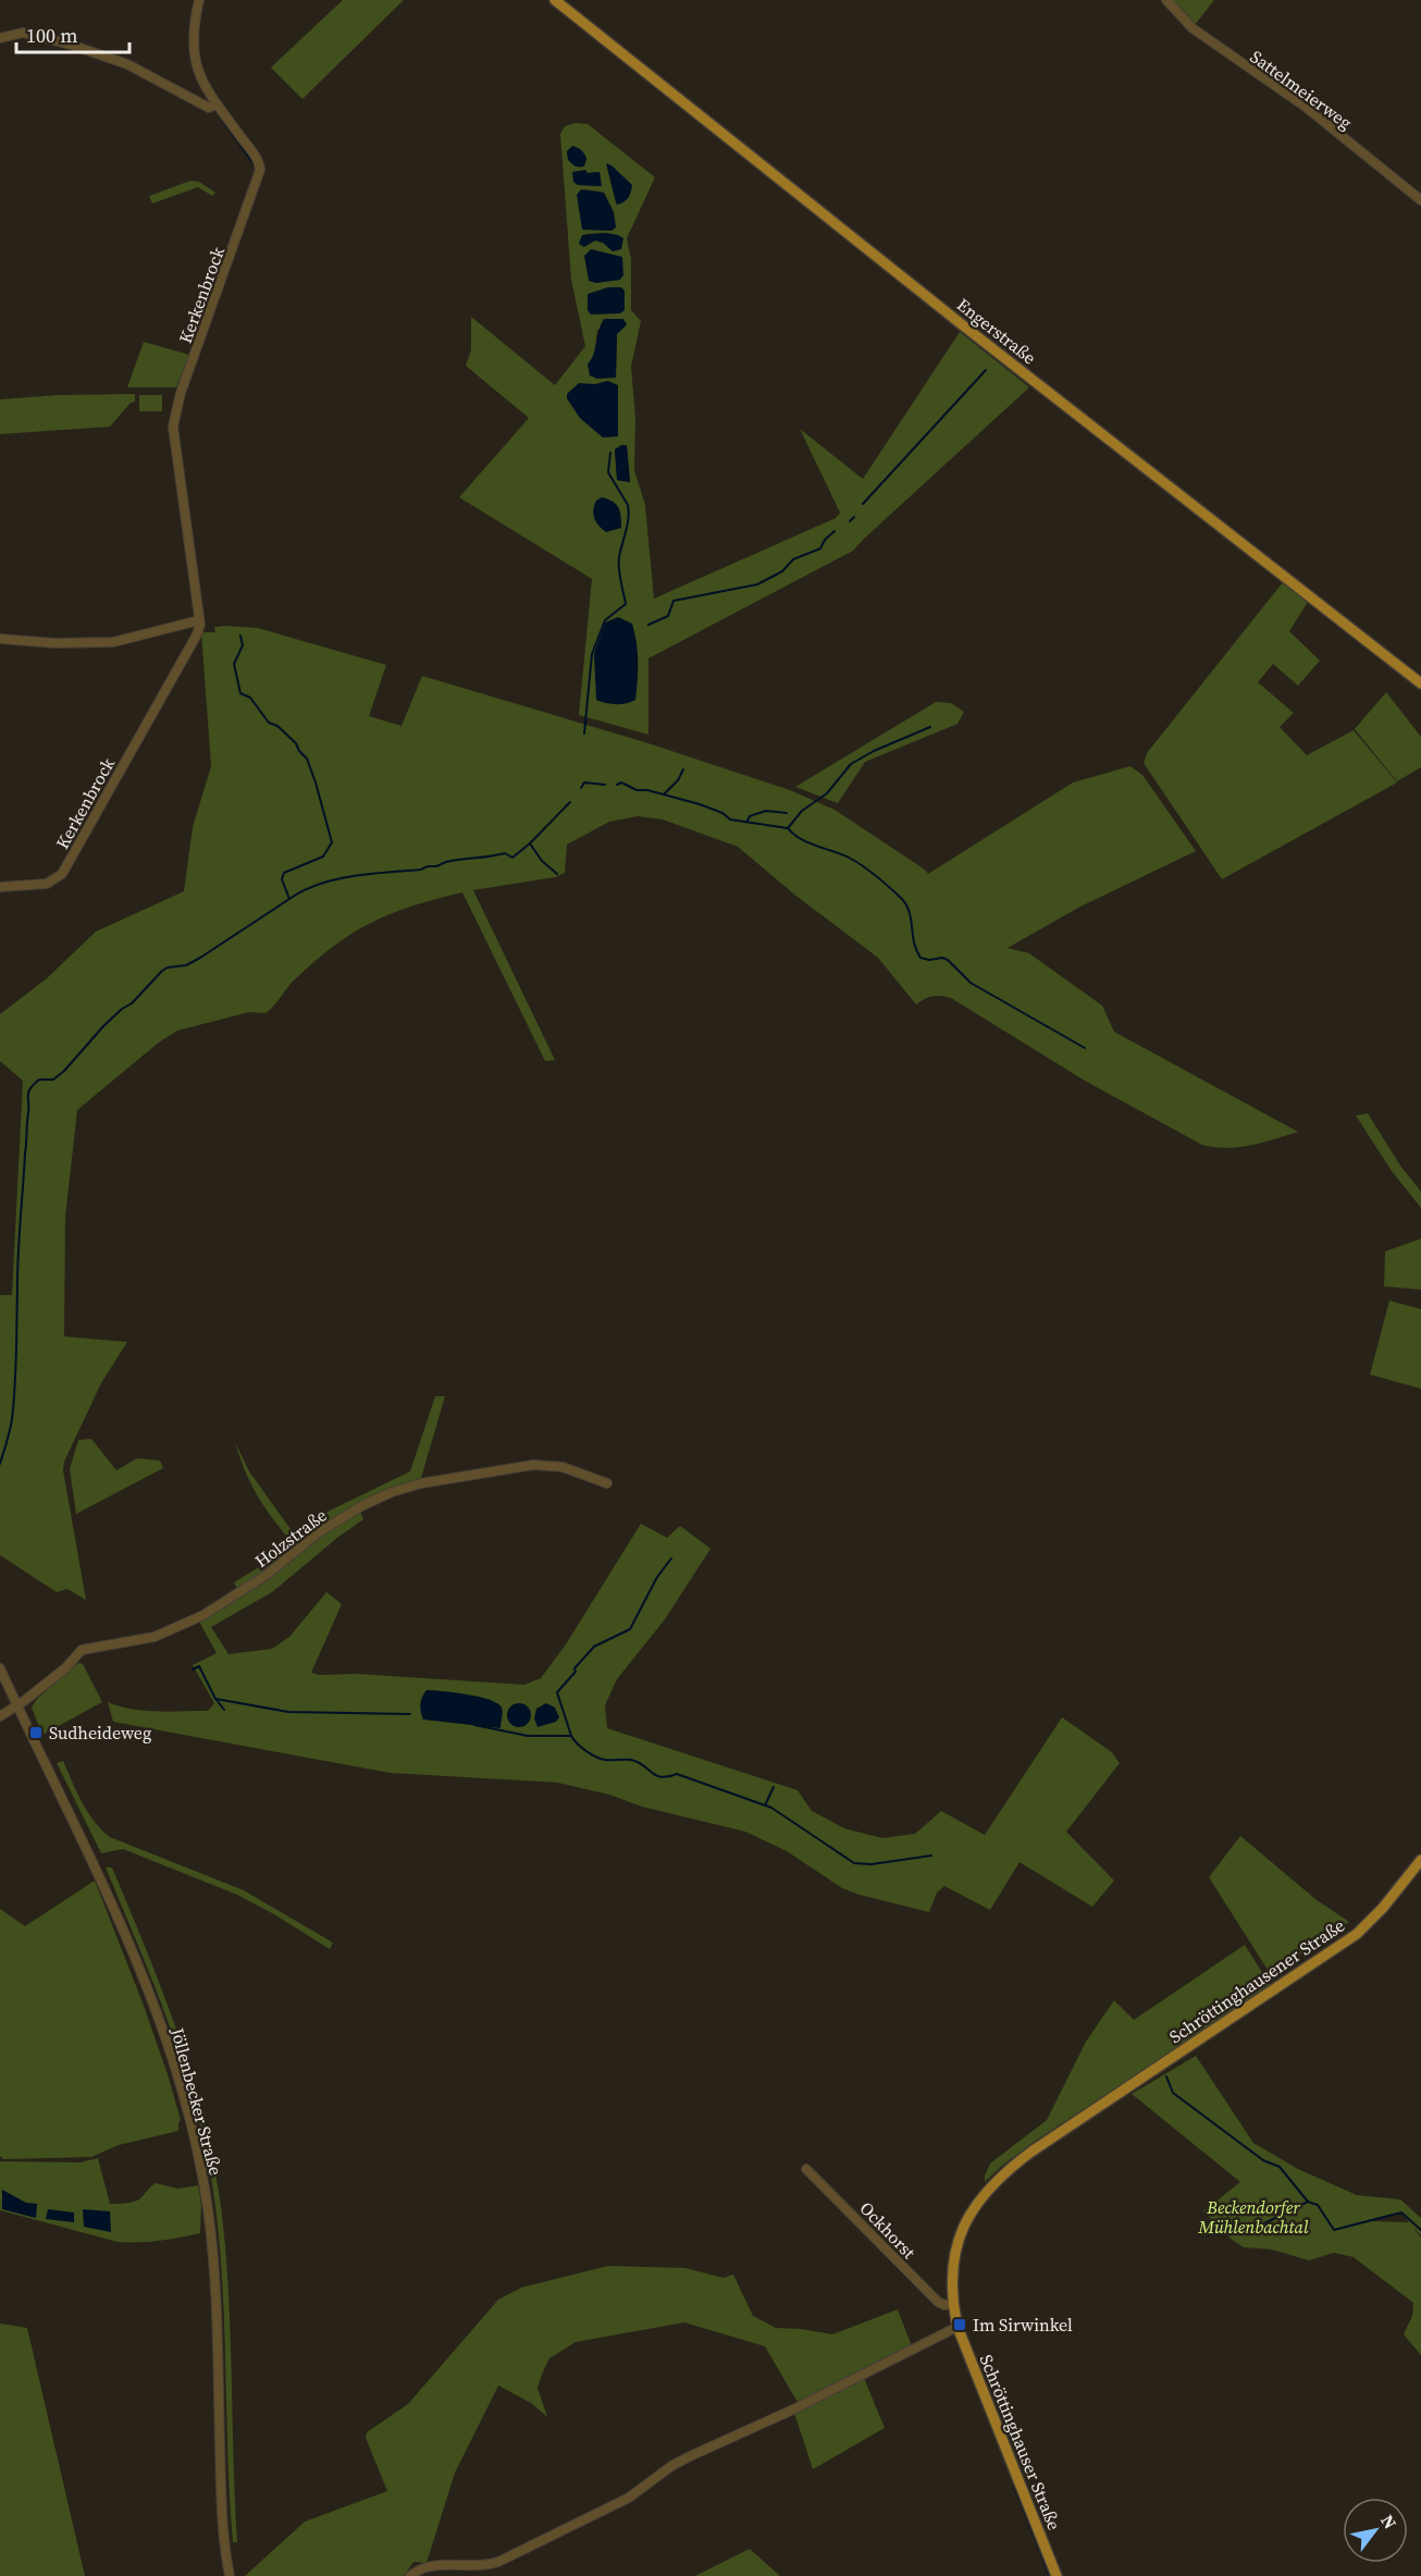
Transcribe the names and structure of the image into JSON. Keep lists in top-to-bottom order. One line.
{"streets":{"main road":["Engerstraße","Schröttinghausener Straße","Schröttinghauser Straße"],"street":["Sattelmeierweg","Kerkenbrock","Holzstraße","Jöllenbecker Straße","Ockhorst"]},"crossings":[["Holzstraße","Jöllenbecker Straße"],["Schröttinghausener Straße","Schröttinghauser Straße"],["Ockhorst","Schröttinghauser Straße"]],"parks":["Beckendorfer Mühlenbachtal"],"places":{"transit":["Sudheideweg","Im Sirwinkel"]},"scale_bar":"100 m","north":"top right"}
